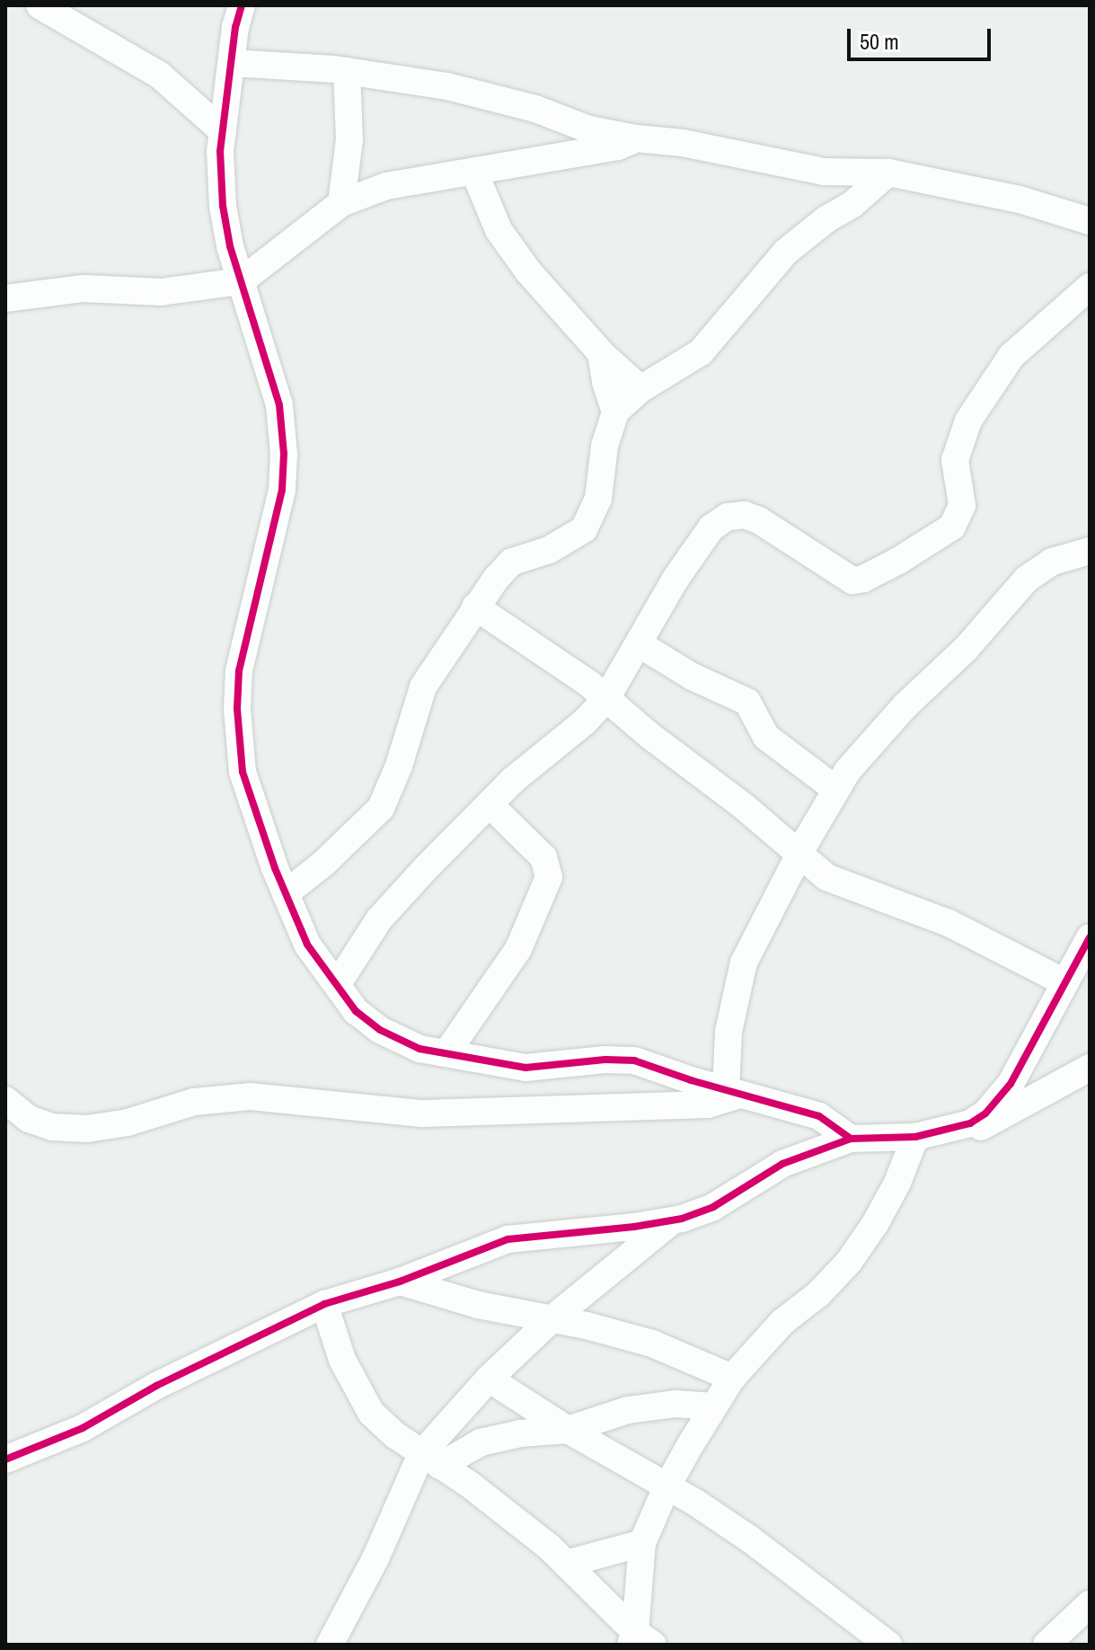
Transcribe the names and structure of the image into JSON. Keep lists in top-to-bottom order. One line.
{"scale_bar":"50 m"}
